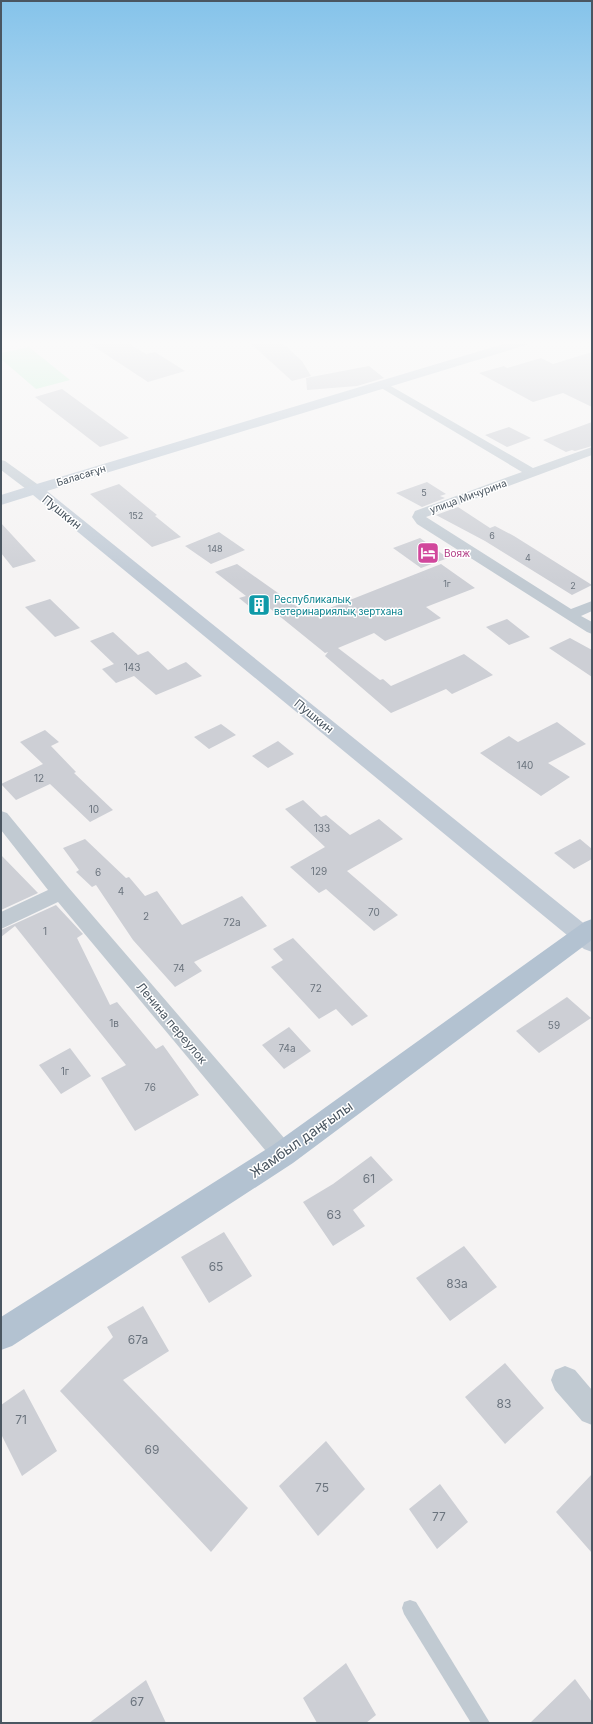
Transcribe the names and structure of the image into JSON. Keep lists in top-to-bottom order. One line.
{"streets":{"main road":["Жамбыл даңғылы"],"street":["Баласағұн","улица Мичурина","Пушкин","Ленина переулок"]},"crossings":[["Баласағұн","Пушкин"],["Пушкин","Жамбыл даңғылы"],["Ленина переулок","Жамбыл даңғылы"]],"places":{"hotel":["Вояж"],"building":["Республикалық ветеринариялық зертхана"]},"house_numbers":["5","152","6","148","4","1г","2","143","140","12","10","133","129","6","4","70","2","72а","1","74","72","1в","59","74а","1г","76","61","63","65","83а","67а","83","71","69","75","77","67"]}
